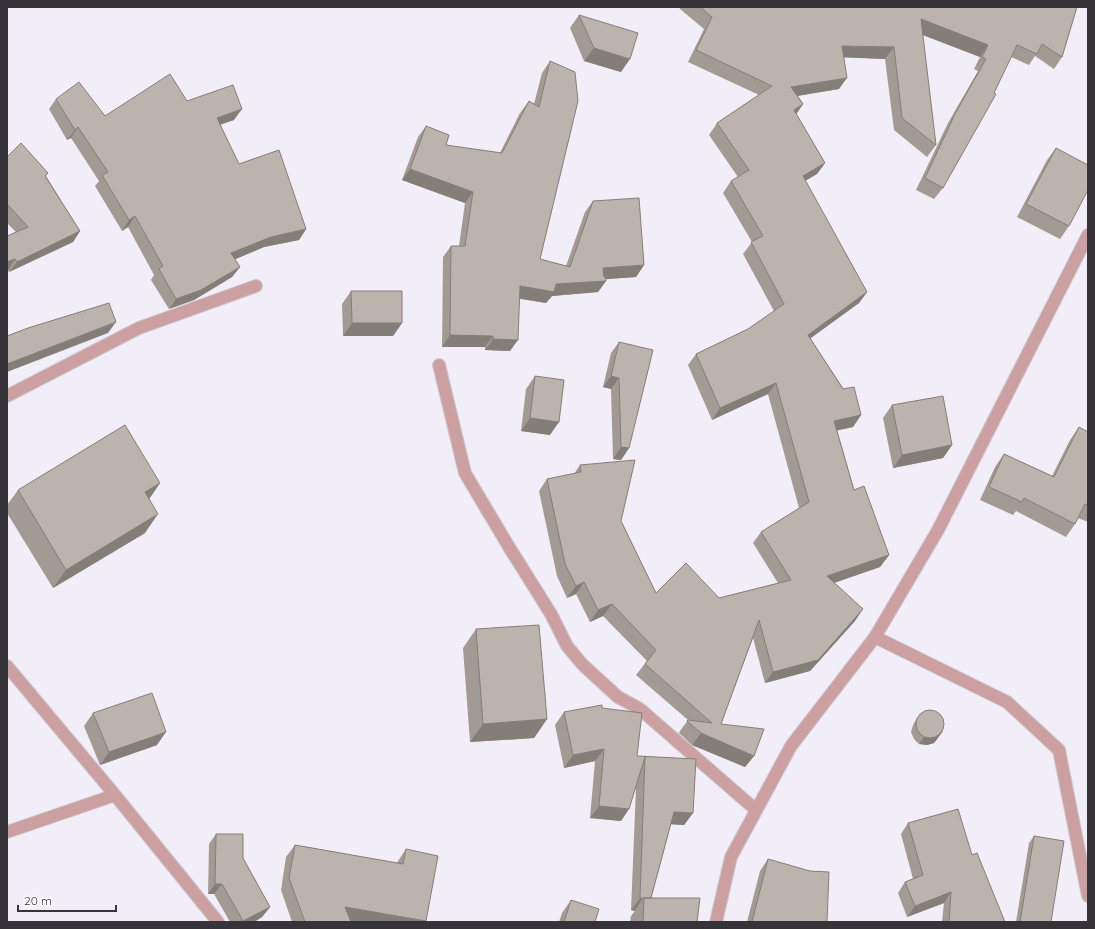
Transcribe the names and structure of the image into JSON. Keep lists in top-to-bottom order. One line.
{"scale_bar":"20 m"}
